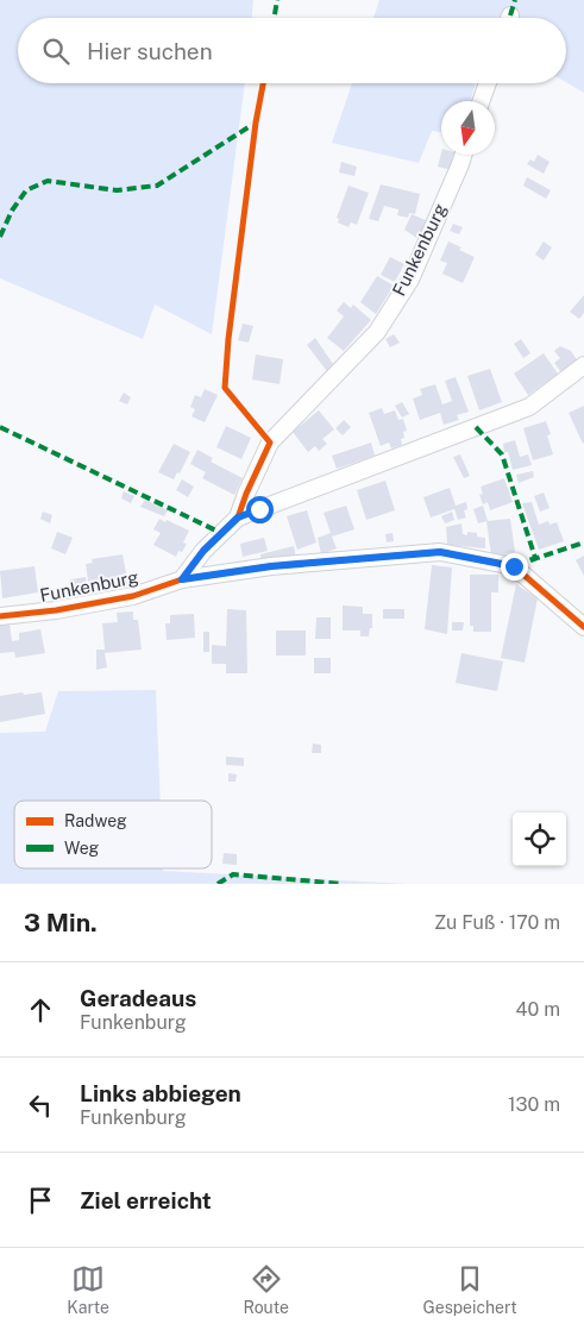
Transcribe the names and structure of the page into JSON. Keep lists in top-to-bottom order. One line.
{"streets":{"street":["Funkenburg"]},"legend":["Radweg","Weg"],"north":"bottom","page":{"search":"Hier suchen","heading":["3 Min.","Zu Fuß · 170 m"],"list":[["Geradeaus","Funkenburg","40 m"],["Links abbiegen","Funkenburg","130 m"],"Ziel erreicht"],"nav":["Karte","Route","Gespeichert"]}}
